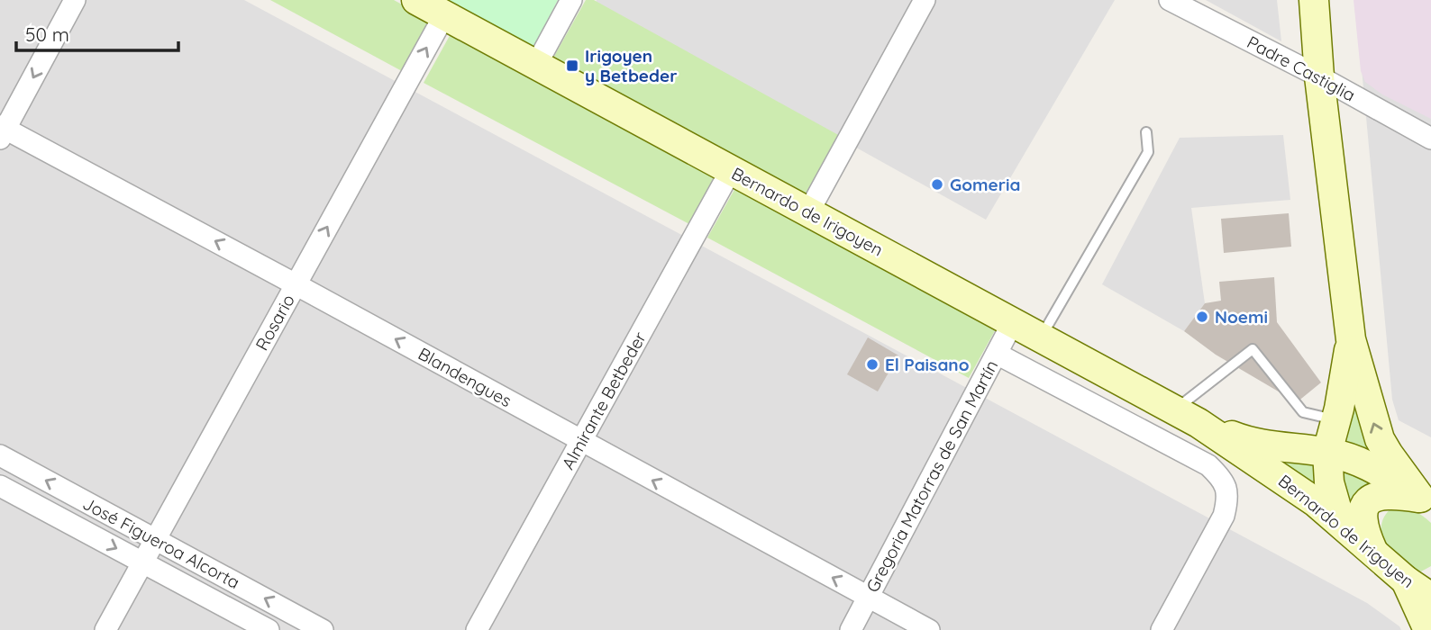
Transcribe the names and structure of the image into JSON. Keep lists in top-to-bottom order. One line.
{"streets":{"street":["Padre Castiglia","Bernardo de Irigoyen","Rosario","Blandengues","Almirante Betbeder","Gregoria Matorras de San Martín","José Figueroa Alcorta"]},"crossings":[["Bernardo de Irigoyen","Rosario"],["Bernardo de Irigoyen","Almirante Betbeder"],["Bernardo de Irigoyen","Gregoria Matorras de San Martín"],["Rosario","Blandengues"],["Rosario","José Figueroa Alcorta"],["Blandengues","Almirante Betbeder"],["Blandengues","Gregoria Matorras de San Martín"]],"one_way":["Rosario","Blandengues"],"places":{"transit":["Irigoyen y Betbeder"],"other":["Gomeria","Noemi","El Paisano"]},"scale_bar":"50 m"}
